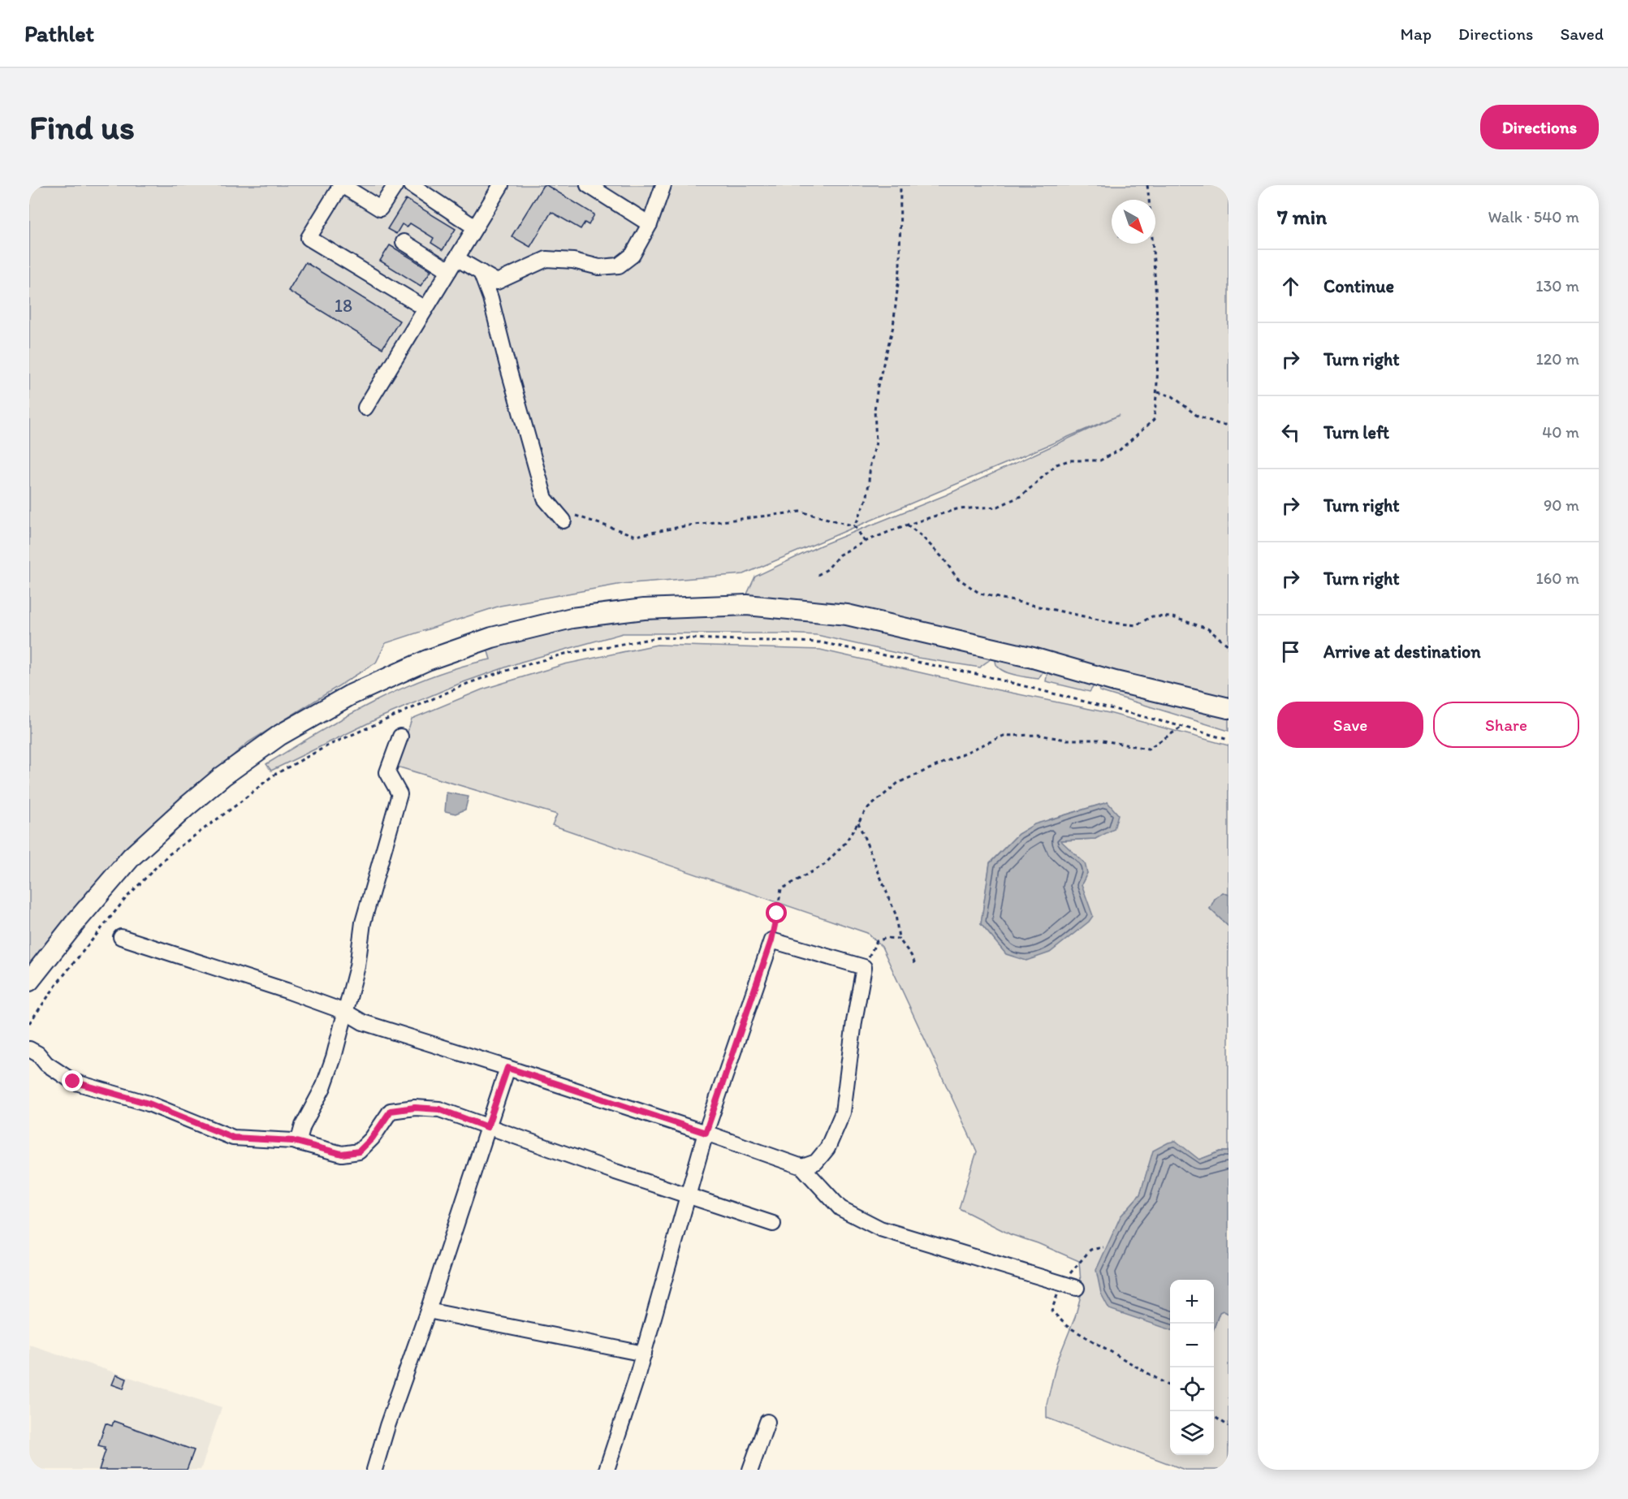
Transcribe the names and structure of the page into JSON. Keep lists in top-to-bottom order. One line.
{"house_numbers":["18"],"north":"bottom right","page":{"header":"Pathlet","nav":["Map","Directions","Saved"],"buttons":["Directions",["Save","Share"]],"title":"Find us","heading":["7 min","Walk · 540 m"],"list":[["Continue","130 m"],["Turn right","120 m"],["Turn left","40 m"],["Turn right","90 m"],["Turn right","160 m"],"Arrive at destination"],"map_buttons":["+","−"]}}
